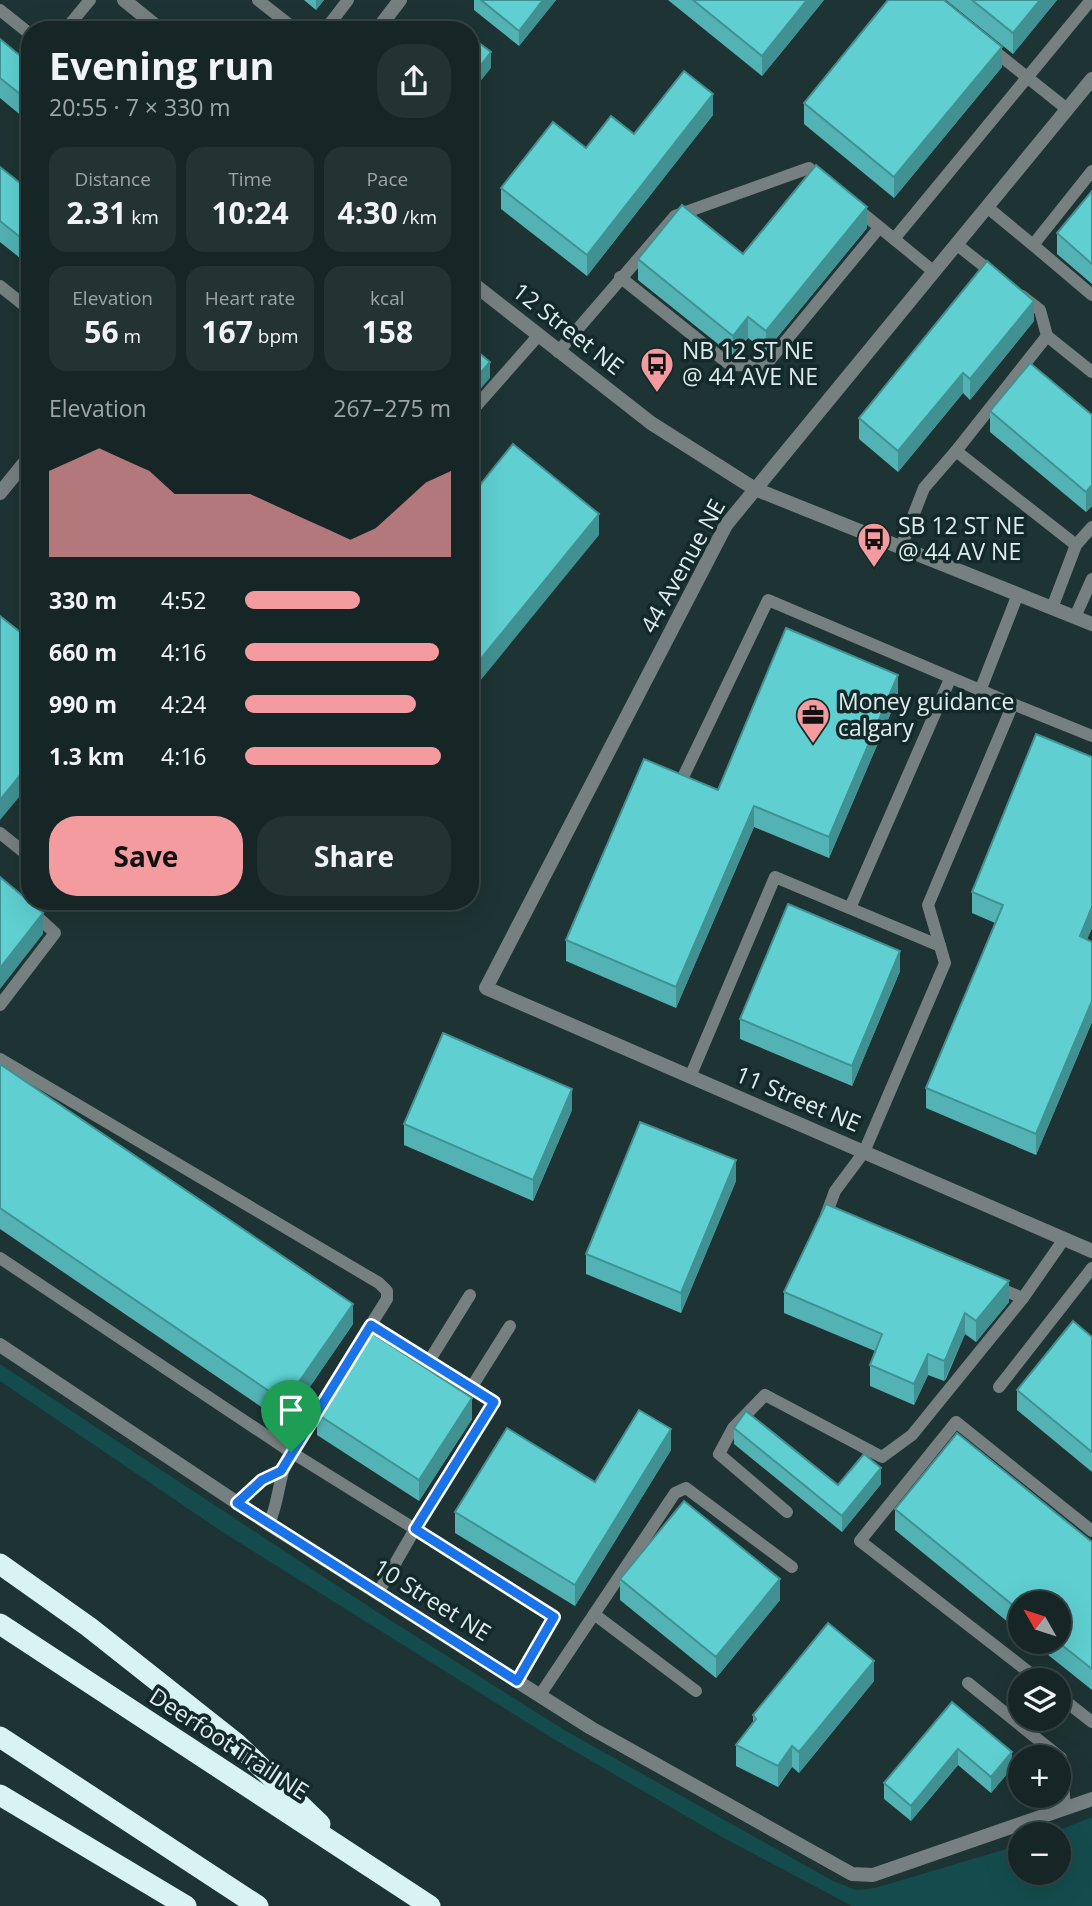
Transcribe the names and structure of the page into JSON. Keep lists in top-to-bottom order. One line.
{"streets":{"highway":["Deerfoot Trail NE"],"street":["12 Street NE","44 Avenue NE","11 Street NE","10 Street NE"]},"crossings":[["12 Street NE","44 Avenue NE"],["44 Avenue NE","11 Street NE"]],"places":{"bus stop":["NB 12 ST NE @ 44 AVE NE","SB 12 ST NE @ 44 AV NE"],"office":["Money guidance calgary"]},"north":"top left","page":{"heading":["Evening run","20:55 · 7 × 330 m"],"stats":[["Distance","2.31 km"],["Time","10:24"],["Pace","4:30 /km"],["Elevation","56 m"],["Heart rate","167 bpm"],["kcal","158"]],"chart":["Elevation","267–275 m"],"list":[{"name":"330 m","note":"4:52"},{"name":"660 m","note":"4:16"},{"name":"990 m","note":"4:24"},{"name":"1.3 km","note":"4:16"}],"buttons":["Save","Share"],"map_buttons":["+","−"]}}
